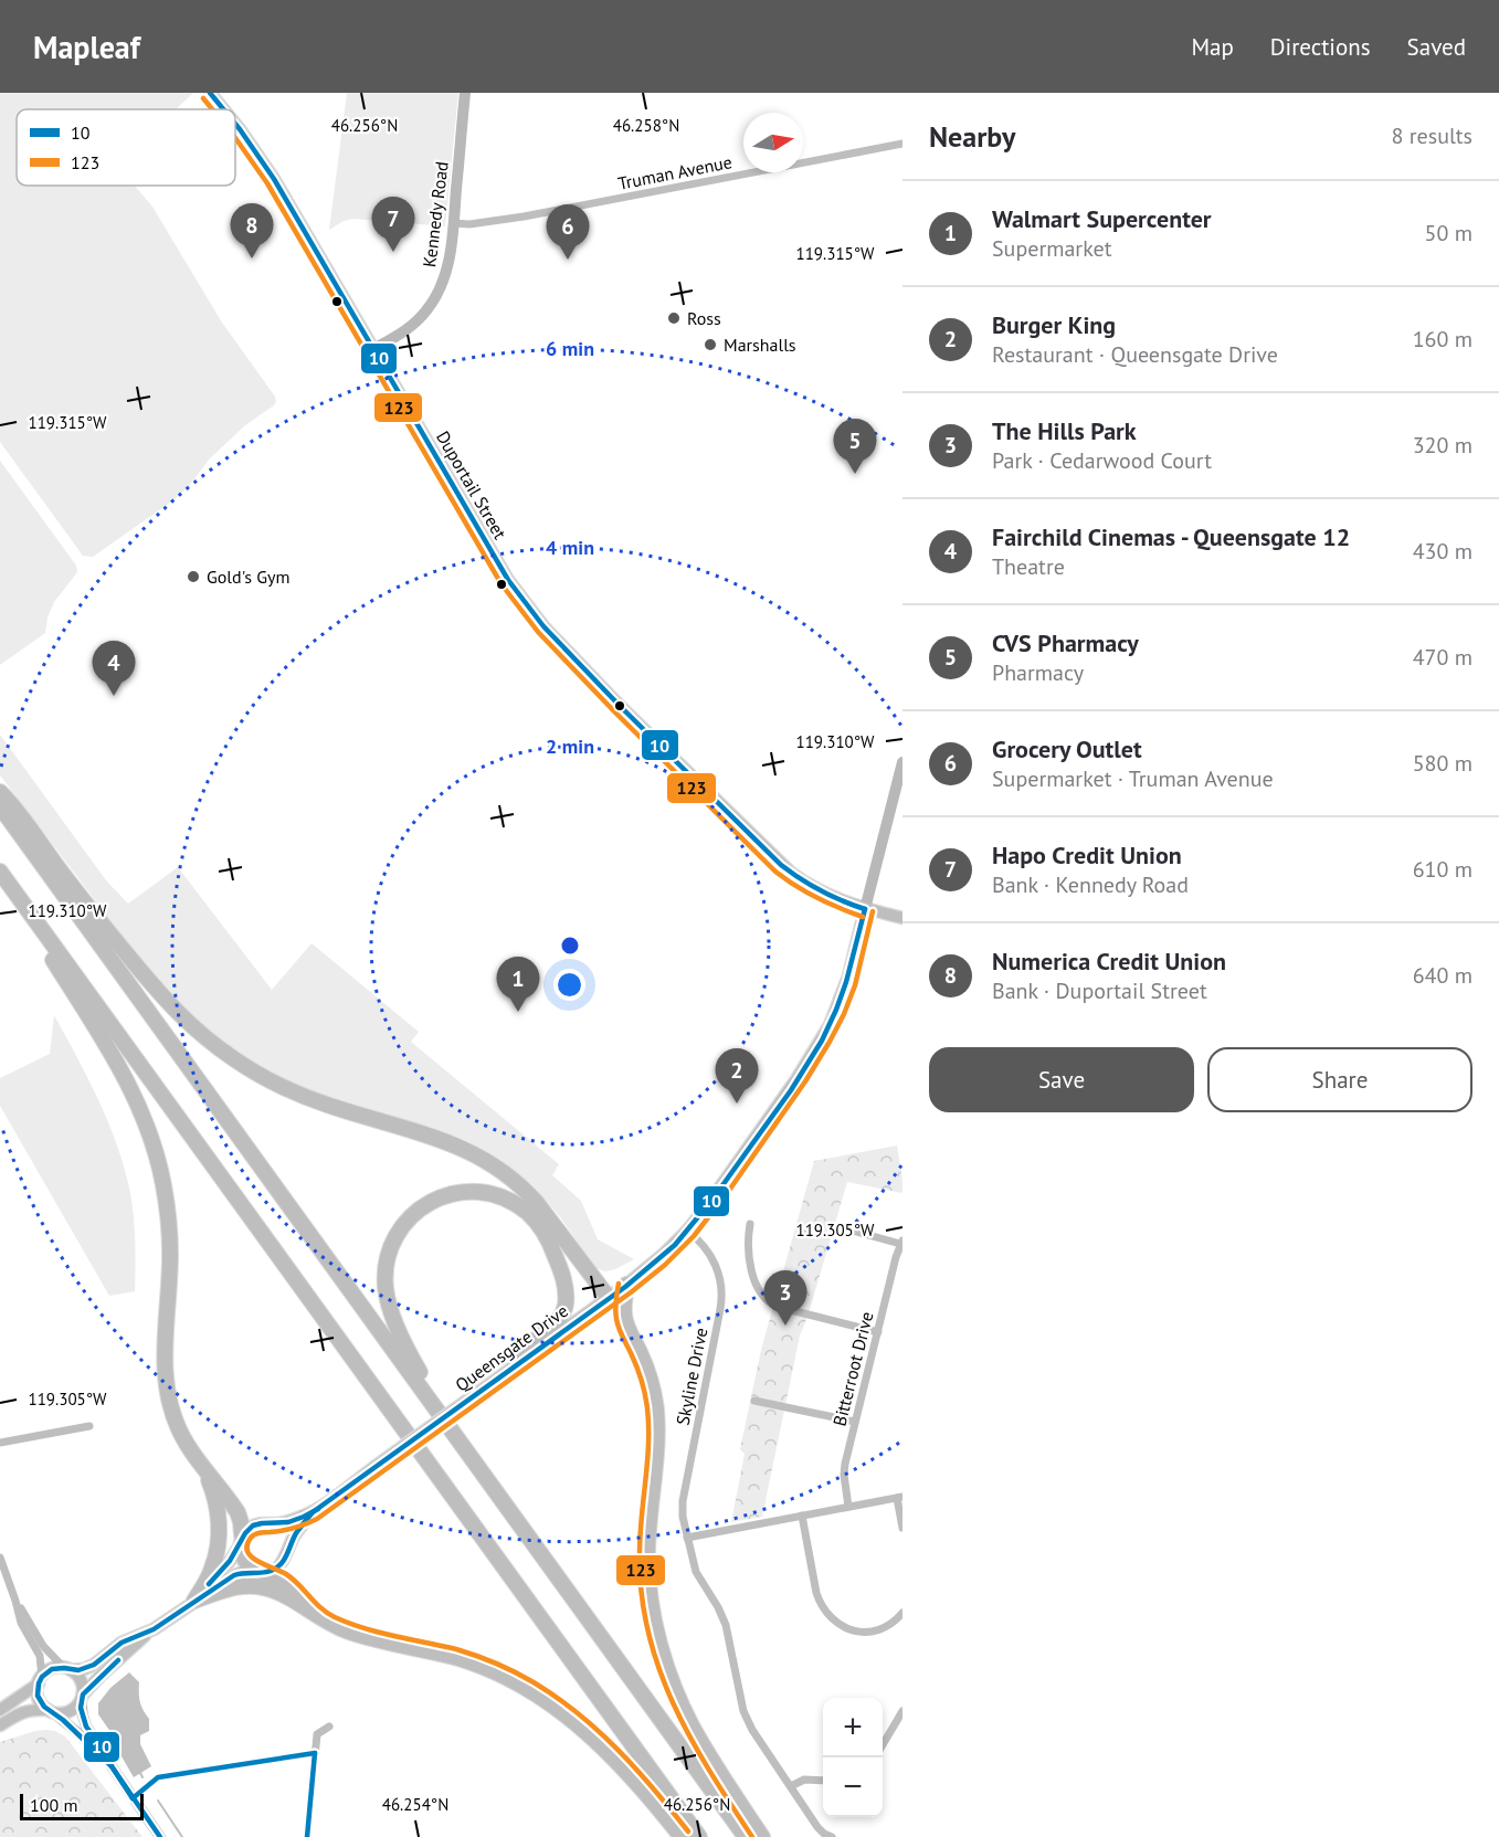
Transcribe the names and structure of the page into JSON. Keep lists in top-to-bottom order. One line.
{"streets":{"main road":["Duportail Street","Queensgate Drive"],"street":["Truman Avenue","Kennedy Road","Bitterroot Drive","Skyline Drive"]},"crossings":[["Truman Avenue","Kennedy Road"],["Kennedy Road","Duportail Street"],["Duportail Street","Queensgate Drive"],["Queensgate Drive","Skyline Drive"]],"places":["Ross","Marshalls","Gold's Gym"],"lines":["transit line 10","transit line 123"],"legend":["10","123"],"scale_bar":"100 m","north":"right","page":{"header":"Mapleaf","nav":["Map","Directions","Saved"],"heading":["Nearby","8 results"],"list":[{"mark":"1","name":"Walmart Supercenter","note":"Supermarket","value":"50 m"},{"mark":"2","name":"Burger King","note":"Restaurant · Queensgate Drive","value":"160 m"},{"mark":"3","name":"The Hills Park","note":"Park · Cedarwood Court","value":"320 m"},{"mark":"4","name":"Fairchild Cinemas - Queensgate 12","note":"Theatre","value":"430 m"},{"mark":"5","name":"CVS Pharmacy","note":"Pharmacy","value":"470 m"},{"mark":"6","name":"Grocery Outlet","note":"Supermarket · Truman Avenue","value":"580 m"},{"mark":"7","name":"Hapo Credit Union","note":"Bank · Kennedy Road","value":"610 m"},{"mark":"8","name":"Numerica Credit Union","note":"Bank · Duportail Street","value":"640 m"}],"pins":["7","8","6","5","4","1","2","3"],"buttons":["Save","Share"],"map_buttons":["+","−"],"scale":"100 m"},"coordinates":["46.256°N","46.258°N","119.315°W","119.310°W","119.305°W","46.254°N"],"rings":["6 min","4 min","2 min"]}
